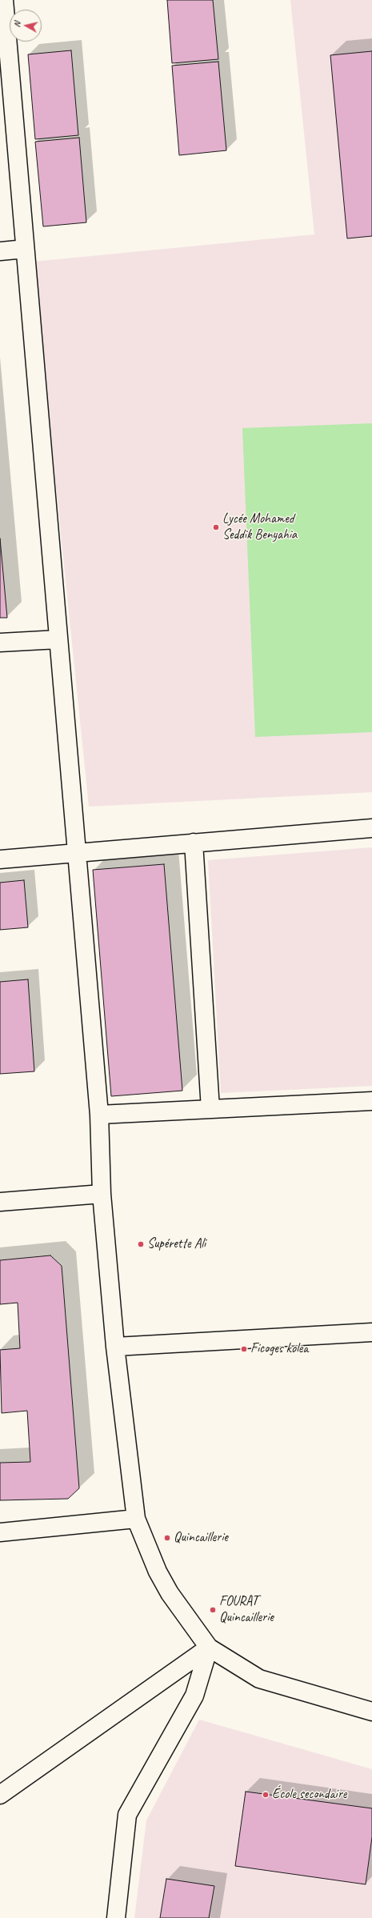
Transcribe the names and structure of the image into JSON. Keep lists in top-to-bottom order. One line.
{"places":["Lycée Mohamed Seddik Benyahia","Supérette Ali","Ficoges kolea","Quincaillerie","FOURAT Quincaillerie","École secondaire"],"north":"left"}
